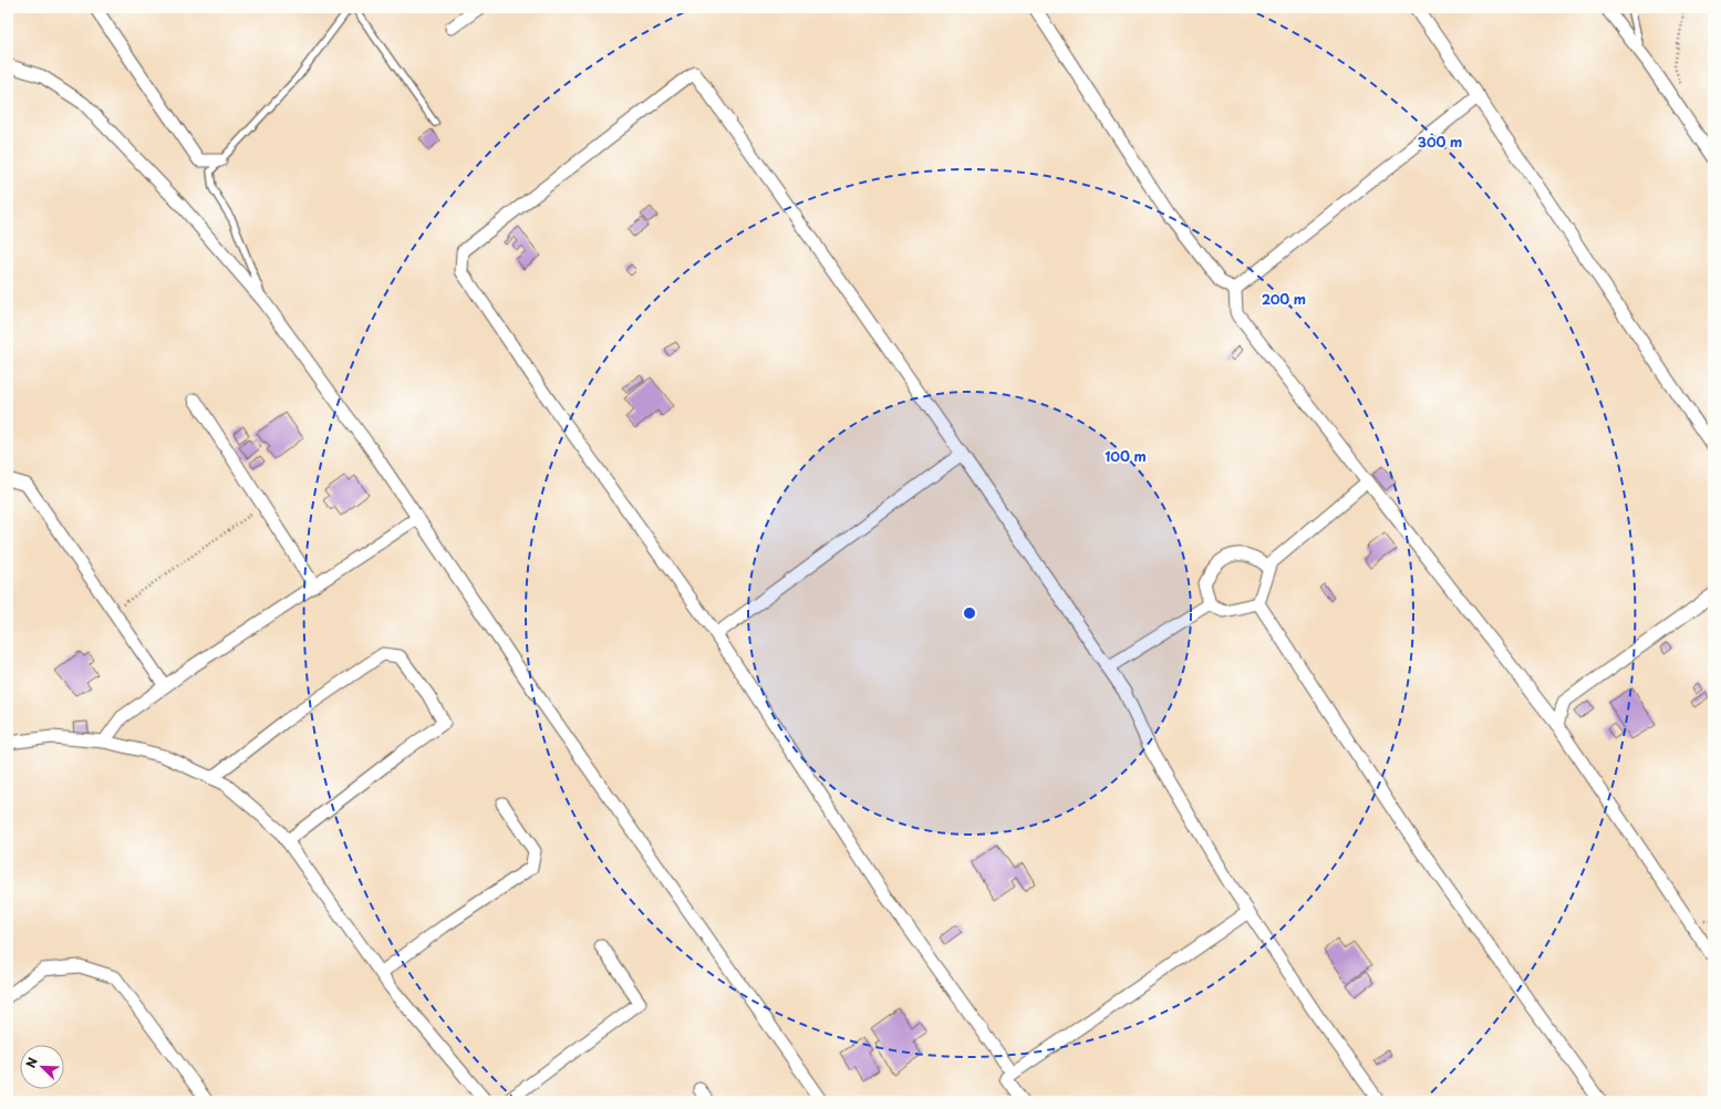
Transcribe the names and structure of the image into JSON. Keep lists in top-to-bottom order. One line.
{"north":"top left","rings":["300 m","200 m","100 m"]}
